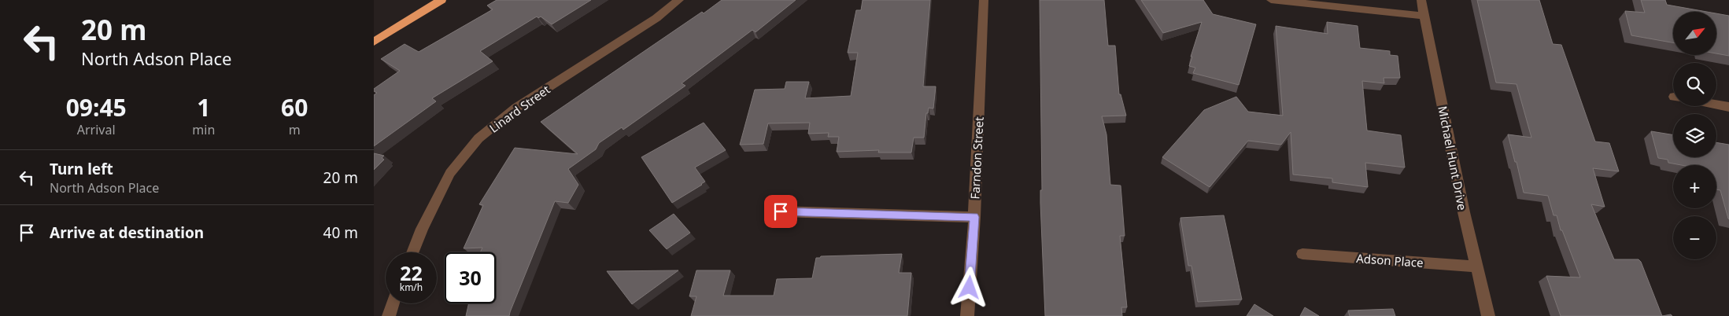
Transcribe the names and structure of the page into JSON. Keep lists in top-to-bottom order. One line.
{"streets":{"street":["Linard Street","Farndon Street","Michael Hunt Drive","Adson Place"]},"crossings":[["Michael Hunt Drive","Adson Place"]],"north":"top right","page":{"turn":["20 m","North Adson Place"],"map_buttons":["+","−"],"eta":["09:45","Arrival","1","min","60","m"],"list":[{"name":"Turn left","note":"North Adson Place","value":"20 m"},{"name":"Arrive at destination","value":"40 m"}],"speed":"22 km/h","limit":"30"}}
